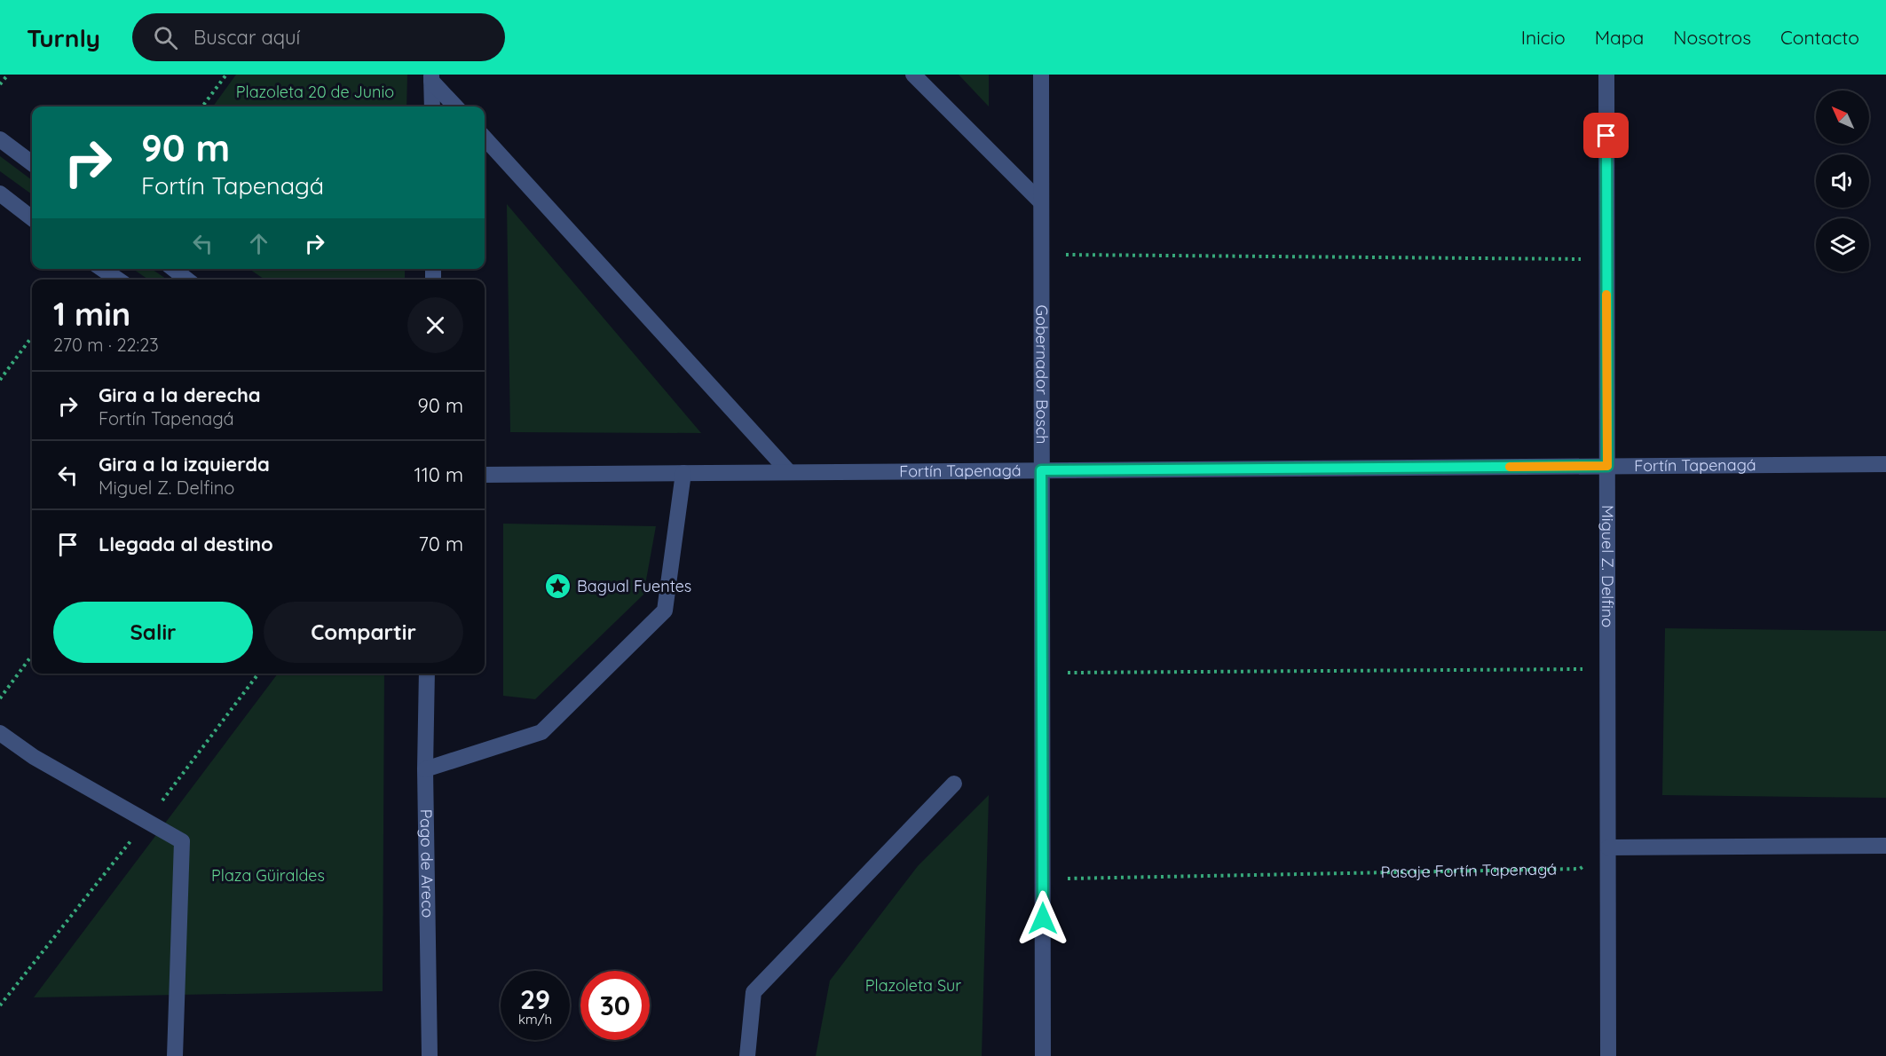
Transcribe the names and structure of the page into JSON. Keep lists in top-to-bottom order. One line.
{"streets":{"street":["Gobernador Bosch","Fortín Tapenagá","Miguel Z. Delfino","Pago de Areco"],"path":["Pasaje Fortín Tapenagá"]},"crossings":[["Gobernador Bosch","Fortín Tapenagá"],["Gobernador Bosch","Pasaje Fortín Tapenagá"],["Fortín Tapenagá","Miguel Z. Delfino"],["Miguel Z. Delfino","Pasaje Fortín Tapenagá"]],"parks":["Plazoleta 20 de Junio","Plaza Güiraldes","Plazoleta Sur"],"places":{"place":["Bagual Fuentes"]},"north":"top left","page":{"header":"Turnly","search":"Buscar aquí","nav":["Inicio","Mapa","Nosotros","Contacto"],"turn":["90 m","Fortín Tapenagá"],"heading":["1 min","270 m · 22:23"],"list":[{"name":"Gira a la derecha","note":"Fortín Tapenagá","value":"90 m"},{"name":"Gira a la izquierda","note":"Miguel Z. Delfino","value":"110 m"},{"name":"Llegada al destino","value":"70 m"}],"buttons":["Salir","Compartir"],"speed":"29 km/h","limit":"30"}}
